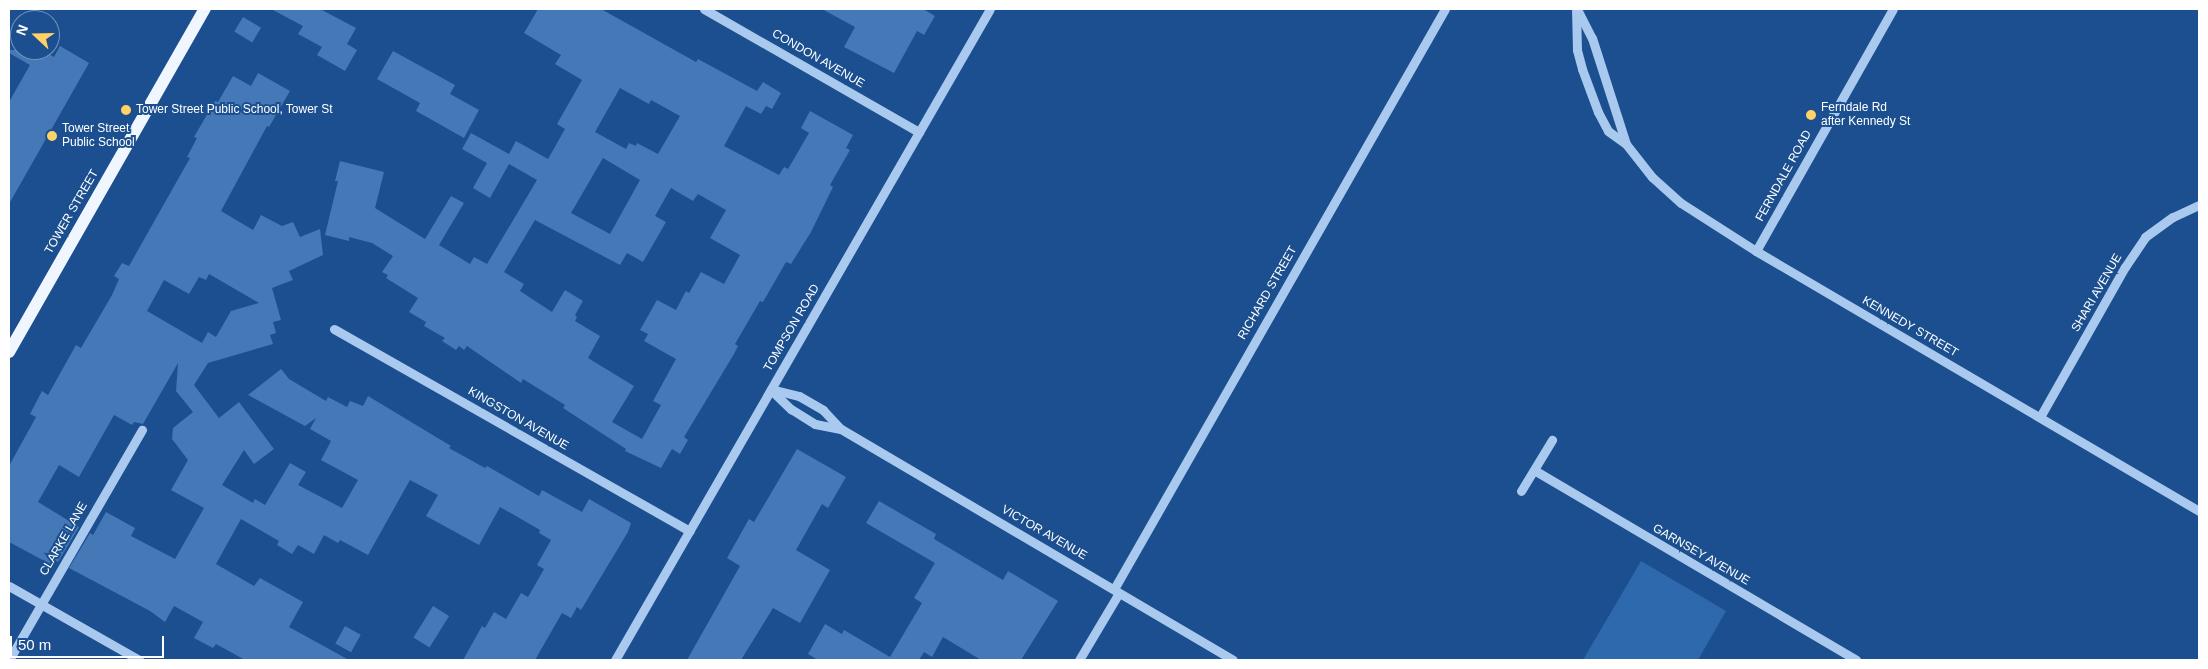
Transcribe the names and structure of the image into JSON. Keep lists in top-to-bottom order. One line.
{"streets":{"main road":["TOWER STREET"],"street":["CONDON AVENUE","FERNDALE ROAD","RICHARD STREET","SHARI AVENUE","KENNEDY STREET","TOMPSON ROAD","KINGSTON AVENUE","VICTOR AVENUE","CLARKE LANE","GARNSEY AVENUE"]},"crossings":[["CONDON AVENUE","TOMPSON ROAD"],["FERNDALE ROAD","KENNEDY STREET"],["RICHARD STREET","VICTOR AVENUE"],["SHARI AVENUE","KENNEDY STREET"],["TOMPSON ROAD","KINGSTON AVENUE"],["TOMPSON ROAD","VICTOR AVENUE"]],"places":["Tower Street Public School, Tower St","Ferndale Rd after Kennedy St","Tower Street Public School"],"scale_bar":"50 m","north":"left"}
